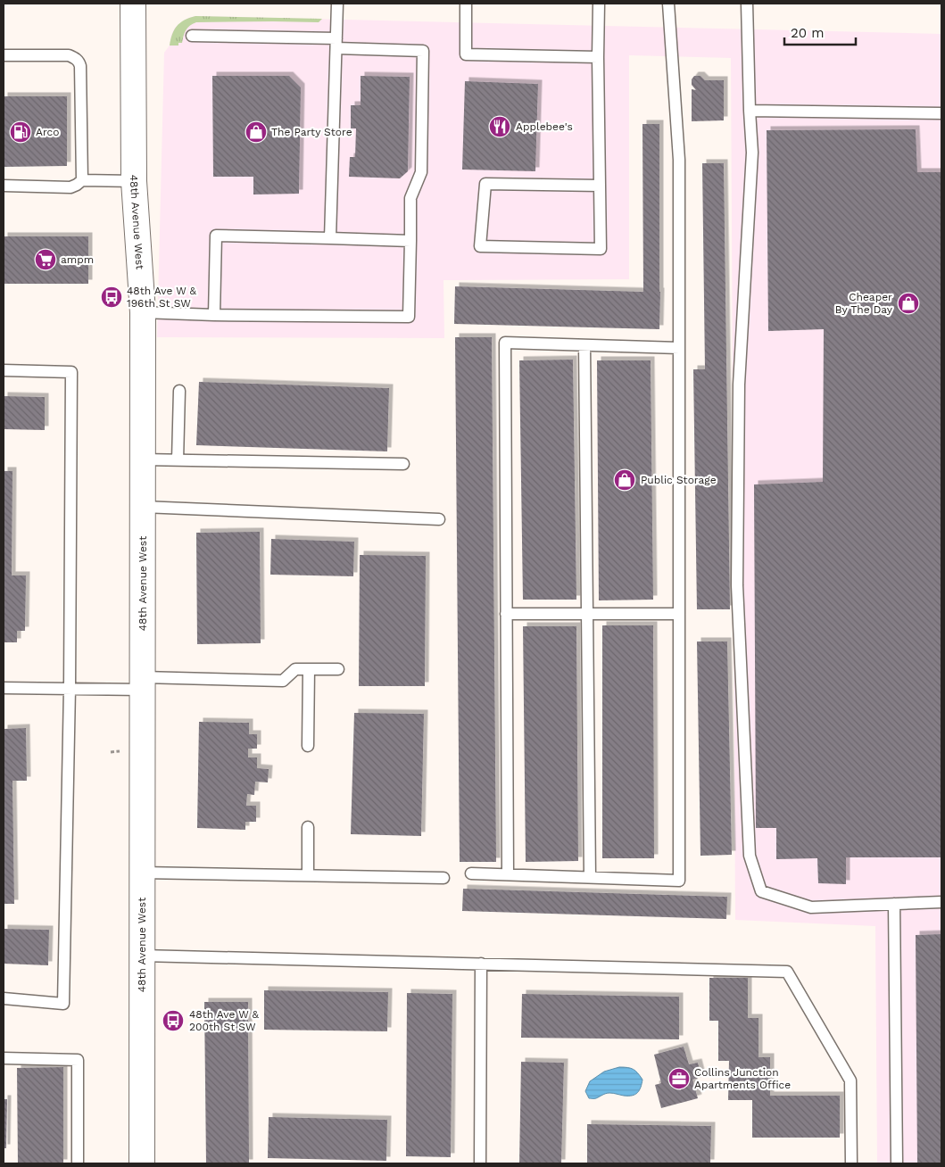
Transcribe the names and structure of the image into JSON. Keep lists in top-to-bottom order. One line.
{"streets":{"street":["48th Avenue West"]},"places":{"restaurant":["Applebee's"],"fuel station":["Arco"],"shop":["The Party Store","Cheaper By The Day","Public Storage"],"supermarket":["ampm"],"bus stop":["48th Ave W & 196th St SW","48th Ave W & 200th St SW"],"office":["Collins Junction Apartments Office"]},"scale_bar":"20 m"}
